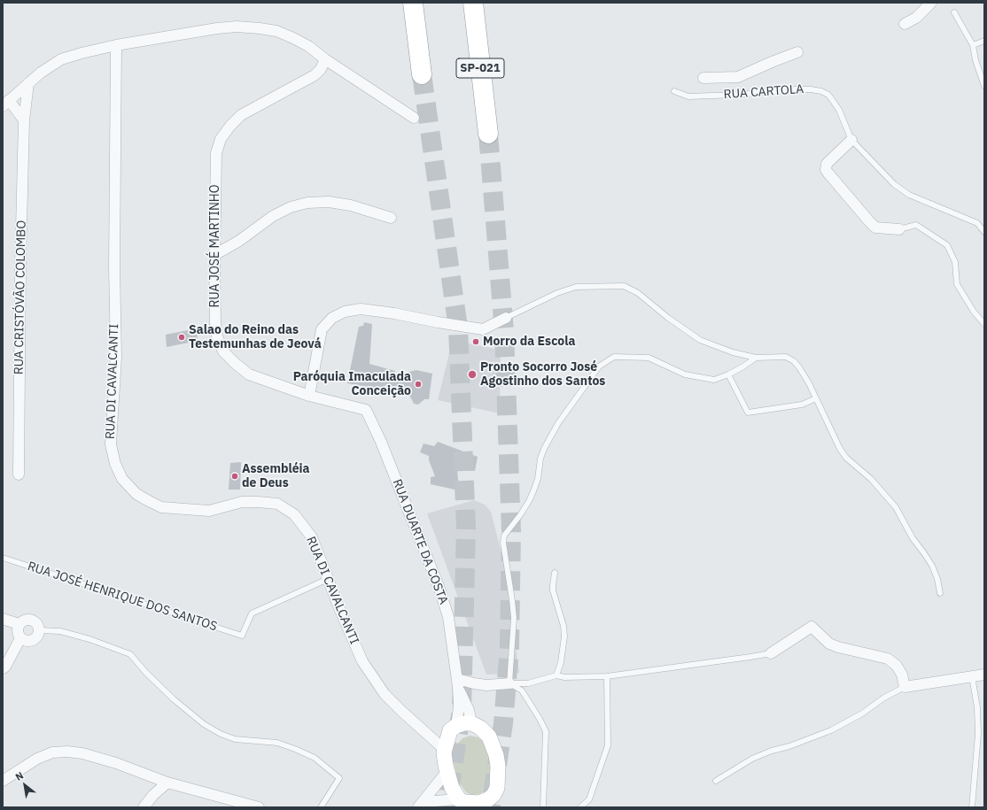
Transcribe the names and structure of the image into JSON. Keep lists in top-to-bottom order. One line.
{"streets":{"highway":["SP-021"],"street":["RUA JOSÉ MARTINHO","RUA CRISTÓVÃO COLOMBO","RUA DI CAVALCANTI","RUA DUARTE DA COSTA"],"lane":["RUA CARTOLA","RUA JOSÉ HENRIQUE DOS SANTOS"]},"crossings":[["RUA JOSÉ MARTINHO","RUA DUARTE DA COSTA"],["RUA DI CAVALCANTI","RUA DUARTE DA COSTA"],["RUA DI CAVALCANTI","RUA JOSÉ HENRIQUE DOS SANTOS"]],"places":["Salao do Reino das Testemunhas de Jeová","Morro da Escola","Pronto Socorro José Agostinho dos Santos","Paróquia Imaculada Conceição","Assembléia de Deus"],"north":"top left"}
